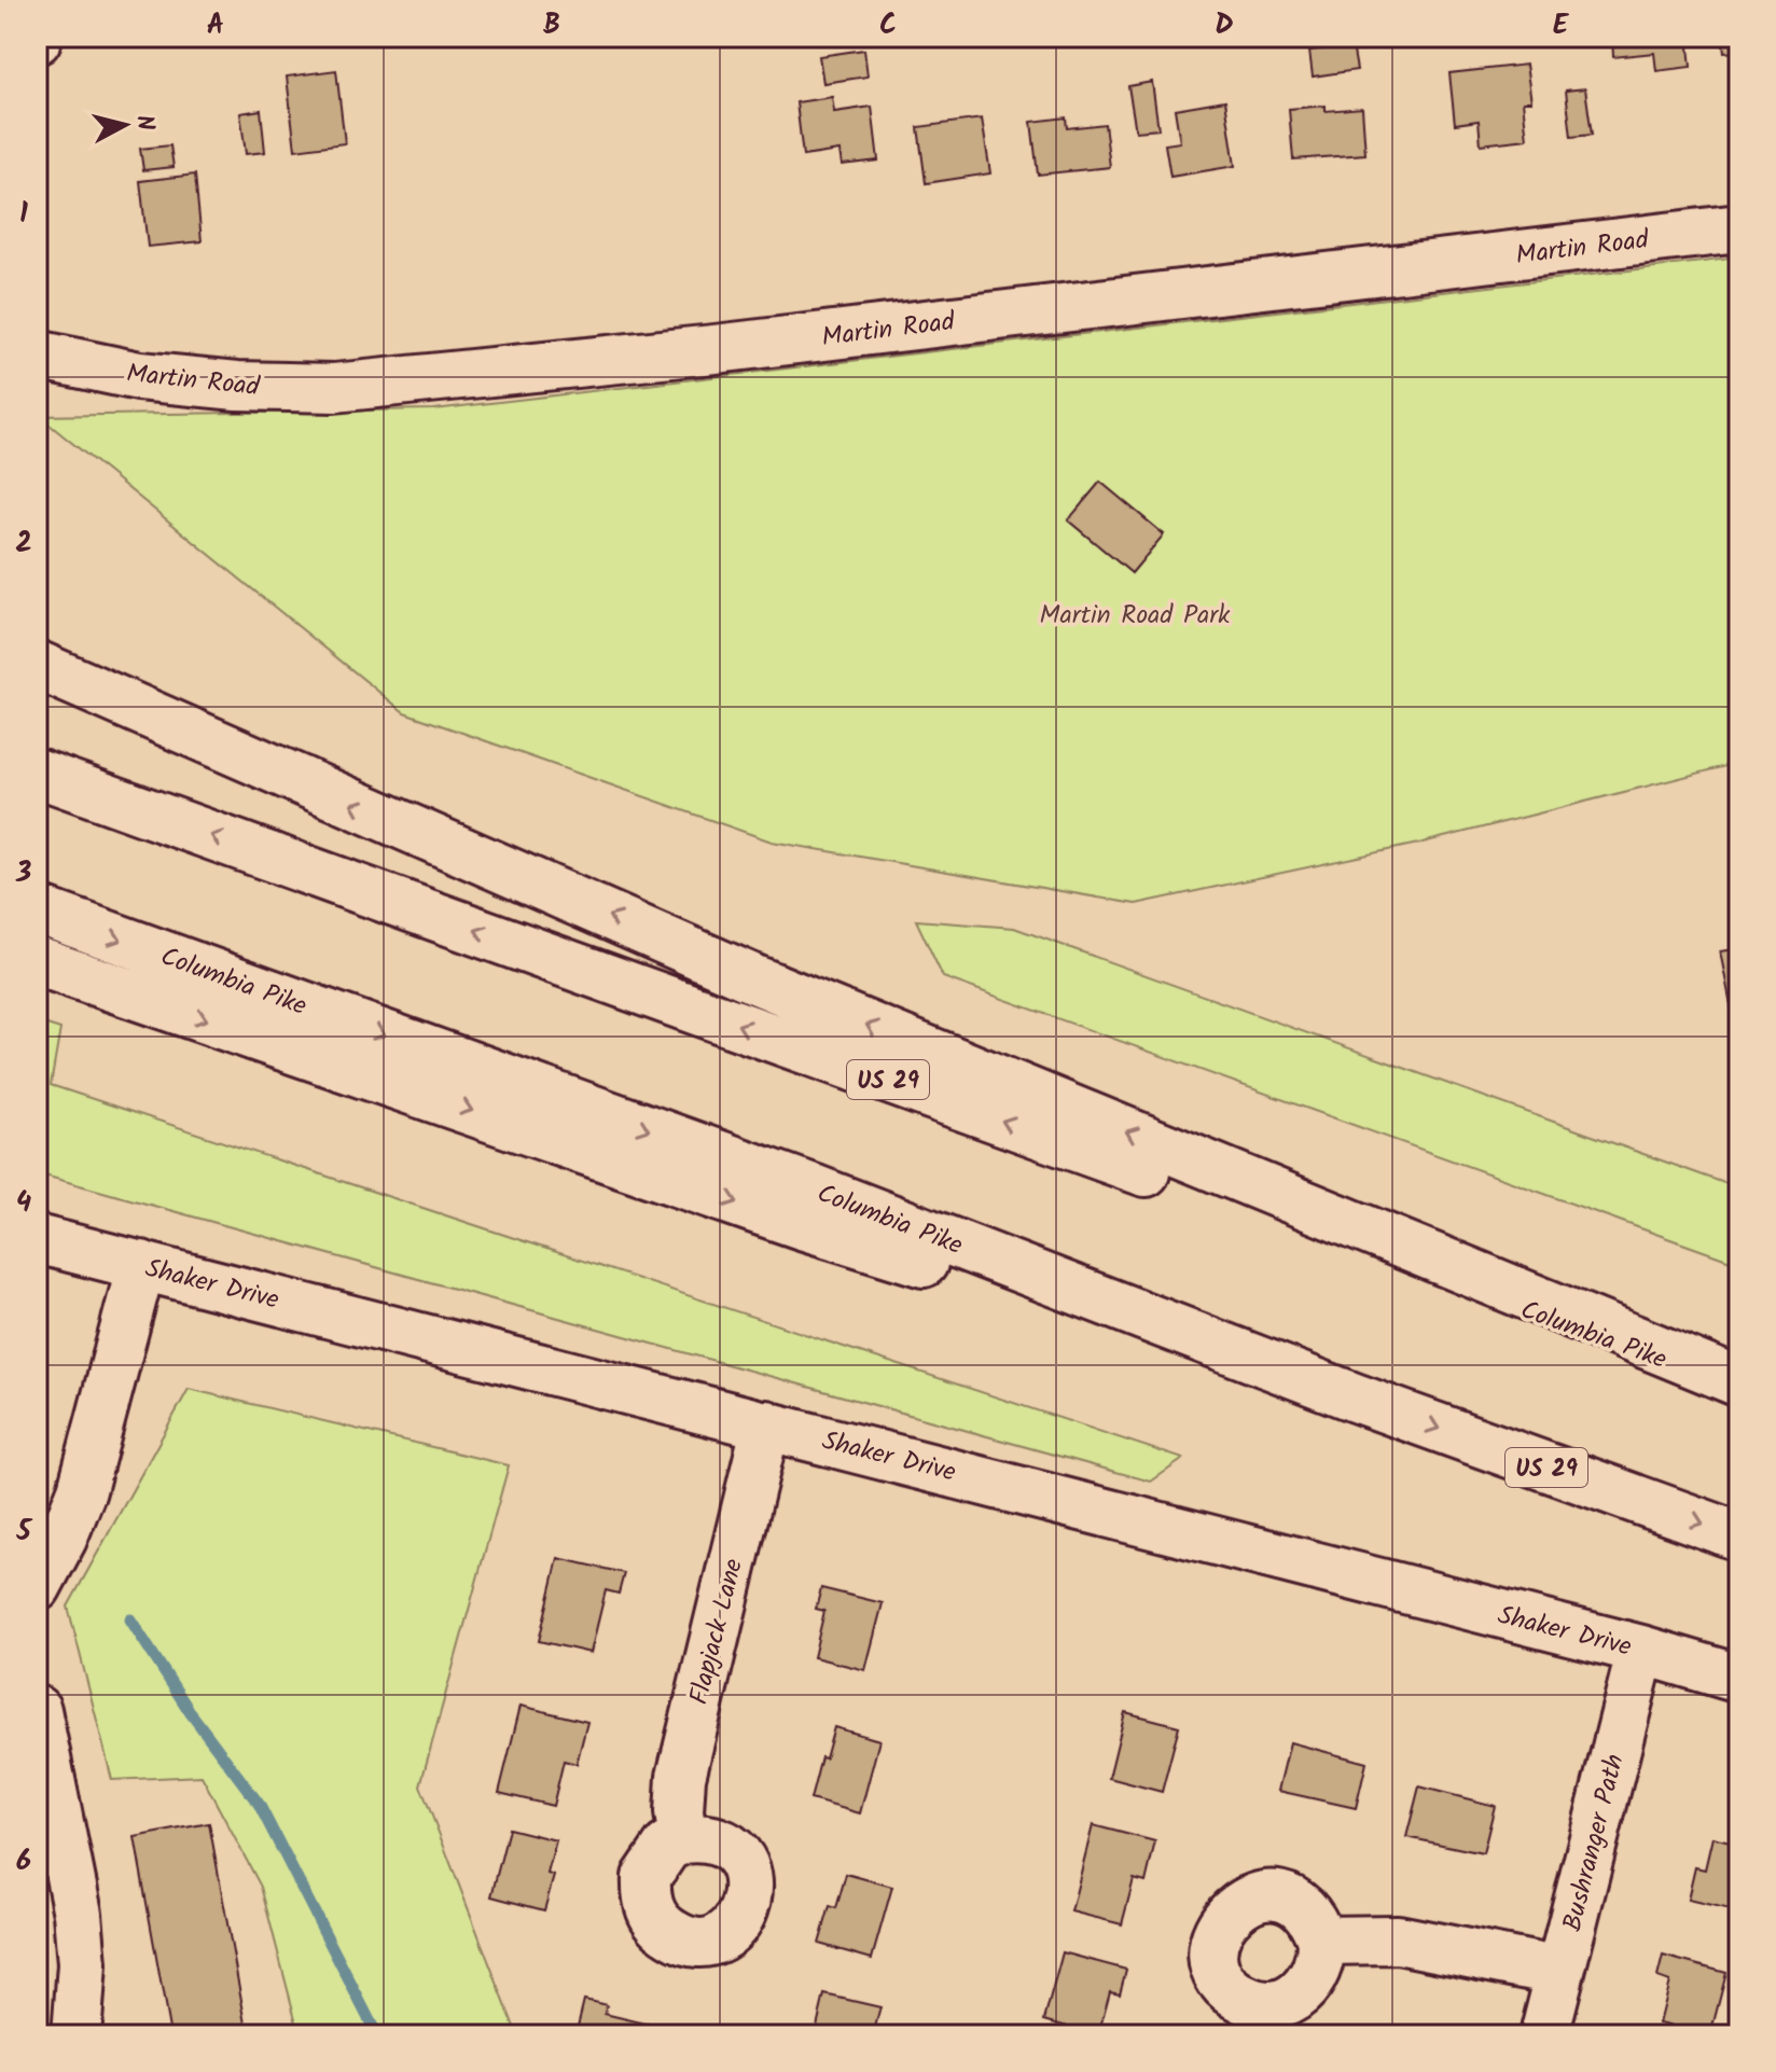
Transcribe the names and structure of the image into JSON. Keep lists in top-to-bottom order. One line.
{"streets":{"main road":["Martin Road","Columbia Pike","US 29","Shaker Drive","Flapjack Lane","Bushranger Path"]},"crossings":[["Shaker Drive","Flapjack Lane"],["Shaker Drive","Bushranger Path"]],"parks":["Martin Road Park"],"north":"right","grid":{"columns":["A","B","C","D","E"],"rows":["1","2","3","4","5","6"]}}
